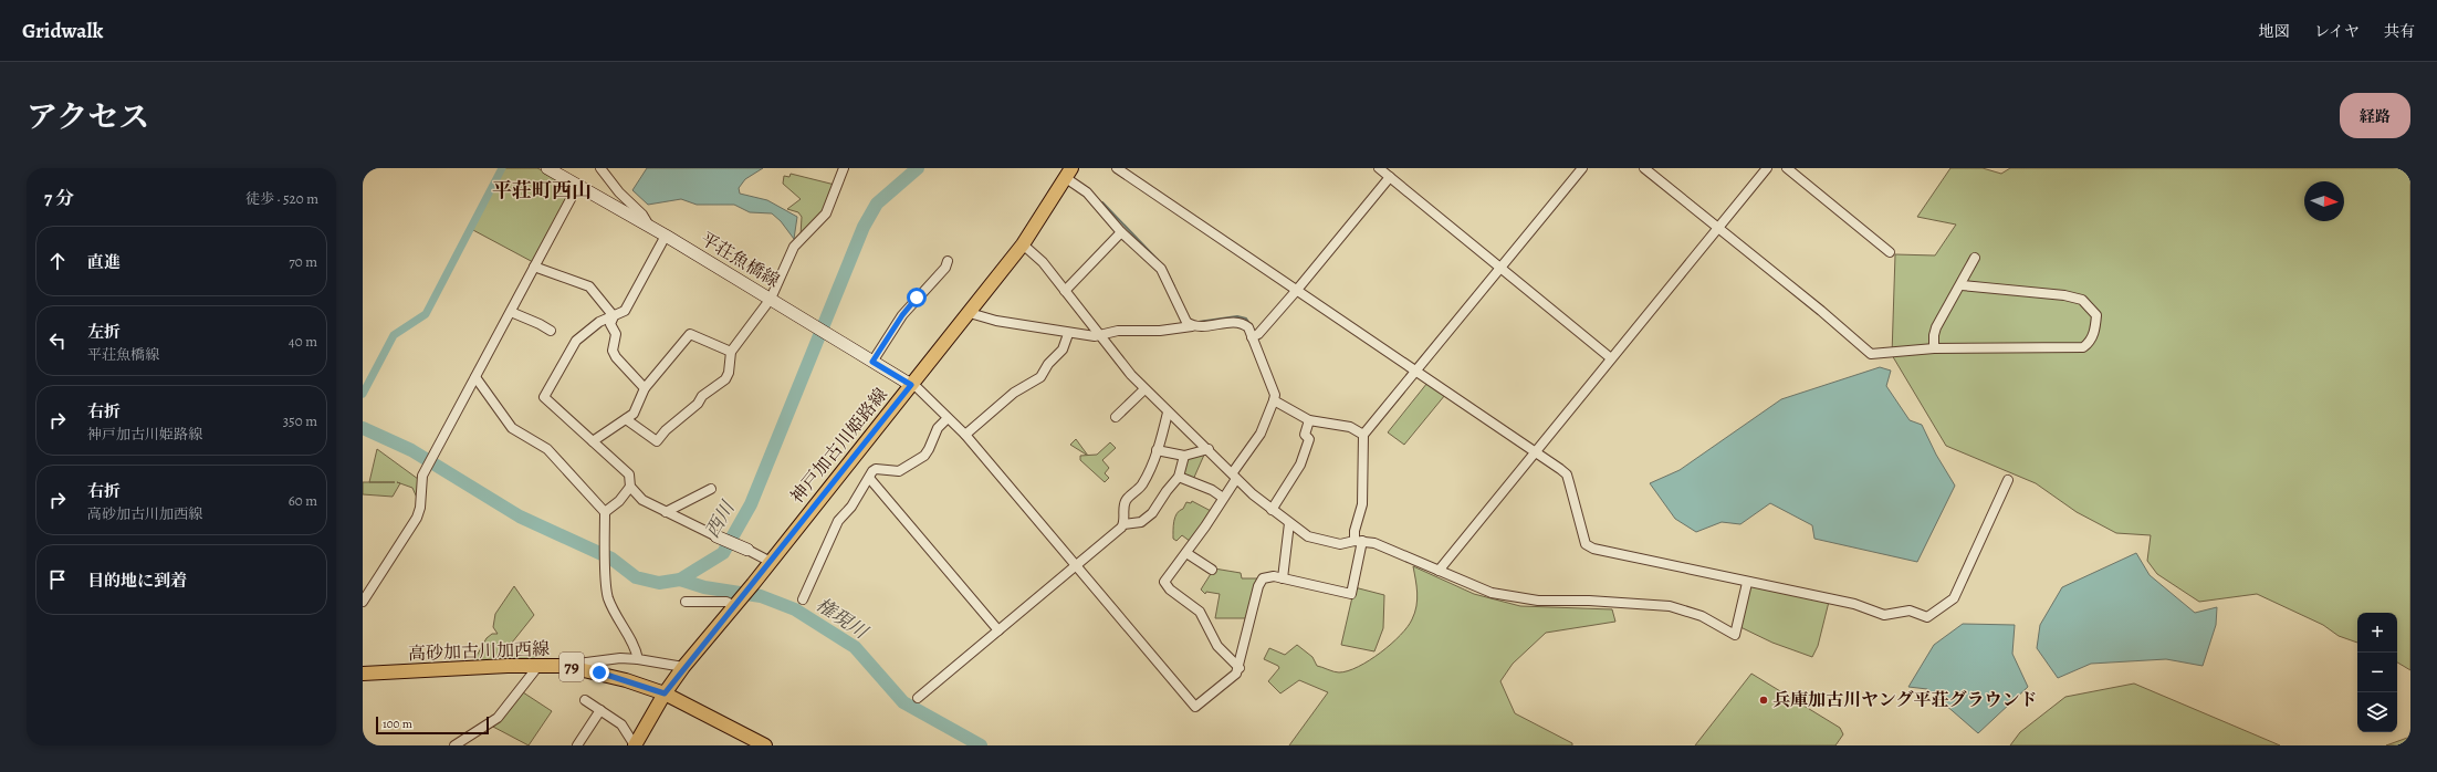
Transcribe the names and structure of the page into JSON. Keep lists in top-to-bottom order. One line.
{"streets":{"main road":["平荘魚橋線","神戸加古川姫路線","高砂加古川加西線","79"]},"crossings":[["平荘魚橋線","神戸加古川姫路線"],["神戸加古川姫路線","高砂加古川加西線"]],"districts":["平荘町西山"],"water":["西川","権現川"],"places":["兵庫加古川ヤング平荘グラウンド"],"scale_bar":"100 m","north":"right","page":{"header":"Gridwalk","nav":["地図","レイヤ","共有"],"title":"アクセス","buttons":"経路","heading":["7 分","徒歩 · 520 m"],"list":[["直進","70 m"],["左折","平荘魚橋線","40 m"],["右折","神戸加古川姫路線","350 m"],["右折","高砂加古川加西線","60 m"],"目的地に到着"],"map_buttons":["+","−"],"scale":"100 m"}}
